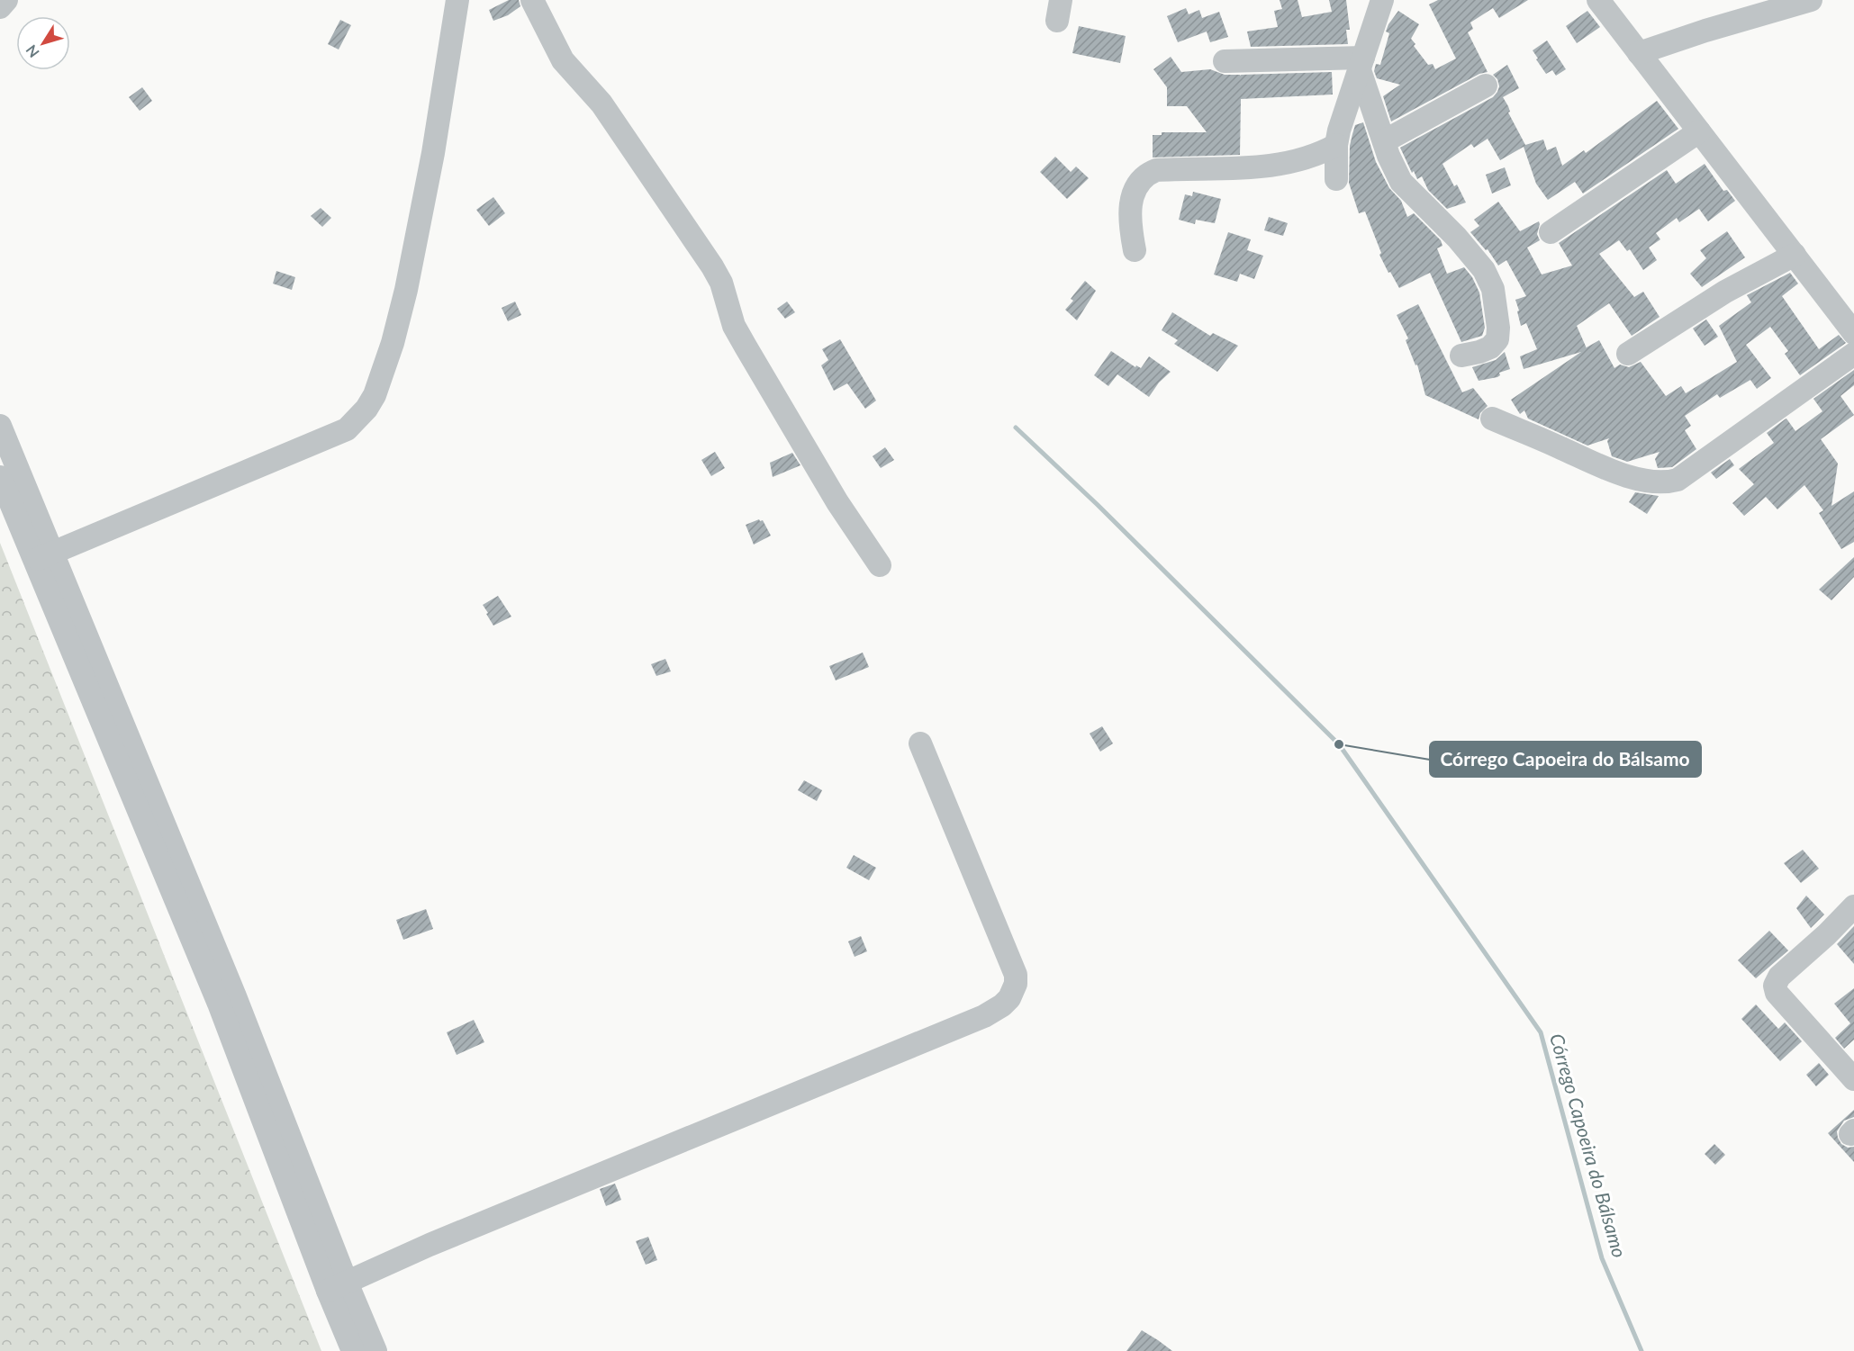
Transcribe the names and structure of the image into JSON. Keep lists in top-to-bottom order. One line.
{"water":["Córrego Capoeira do Bálsamo"],"places":["Córrego Capoeira do Bálsamo"],"north":"bottom left"}
